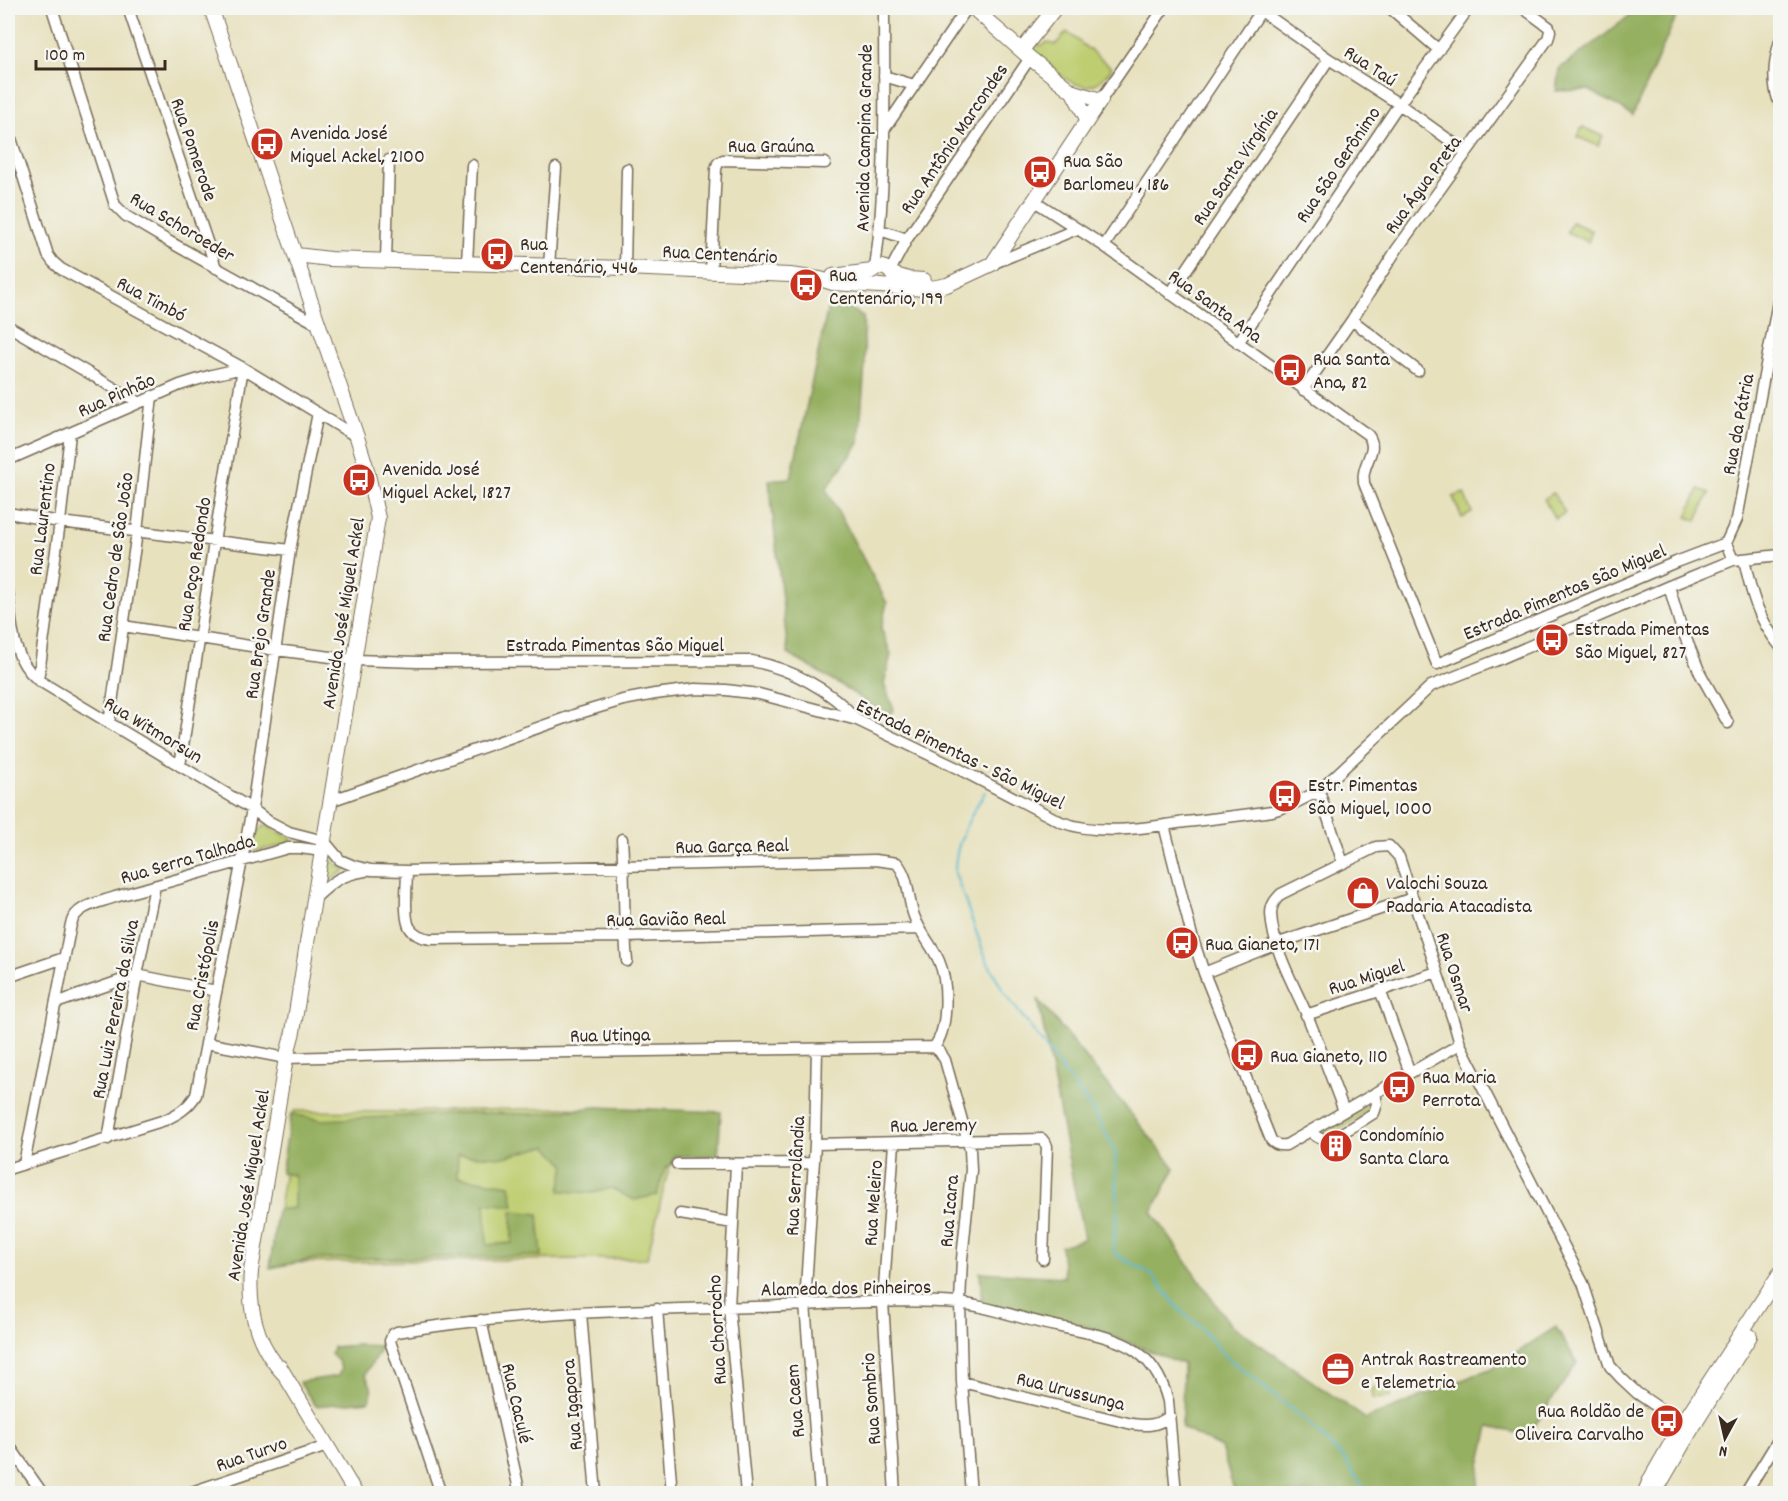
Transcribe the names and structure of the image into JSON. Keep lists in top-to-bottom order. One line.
{"streets":{"street":["Rua Taú","Avenida Campina Grande","Rua Antônio Marcondes","Rua Graúna","Rua Pomerode","Rua São Gerônimo","Rua Santa Virgínia","Rua Água Preta","Rua Schoroeder","Rua Centenário","Rua Timbó","Rua Santa Ana","Rua Pinhão","Rua da Pátria","Rua Laurentino","Rua Cedro de São João","Rua Poço Redondo","Estrada Pimentas São Miguel","Avenida José Miguel Ackel","Rua Brejo Grande","Rua Witmorsun","Estrada Pimentas - São Miguel","Rua Garça Real","Rua Serra Talhada","Rua Gavião Real","Rua Osmar","Rua Cristópolis","Rua Miguel","Rua Luiz Pereira da Silva","Rua Utinga","Rua Jeremy","Rua Serrolândia","Rua Meleiro","Rua Icara","Alameda dos Pinheiros","Rua Chorrocho","Rua Urussunga","Rua Sombrio","Rua Caem","Rua Caculé","Rua Igapora","Rua Turvo"]},"crossings":[["Rua Taú","Rua São Gerônimo"],["Rua Taú","Rua Santa Virgínia"],["Rua Taú","Rua Água Preta"],["Avenida Campina Grande","Rua Antônio Marcondes"],["Avenida Campina Grande","Rua Centenário"],["Rua Antônio Marcondes","Rua Centenário"],["Rua Graúna","Rua Centenário"],["Rua Pomerode","Rua Schoroeder"],["Rua São Gerônimo","Rua Santa Ana"],["Rua Santa Virgínia","Rua Santa Ana"],["Rua Água Preta","Rua Santa Ana"],["Rua Schoroeder","Avenida José Miguel Ackel"],["Rua Centenário","Rua Santa Ana"],["Rua Centenário","Avenida José Miguel Ackel"],["Rua Timbó","Rua Pinhão"],["Rua Timbó","Rua Poço Redondo"],["Rua Timbó","Avenida José Miguel Ackel"],["Rua Timbó","Rua Brejo Grande"],["Rua Santa Ana","Estrada Pimentas São Miguel"],["Rua Pinhão","Rua Laurentino"],["Rua Pinhão","Rua Cedro de São João"],["Rua Pinhão","Rua Poço Redondo"],["Rua da Pátria","Estrada Pimentas São Miguel"],["Rua Laurentino","Rua Witmorsun"],["Rua Cedro de São João","Estrada Pimentas São Miguel"],["Rua Cedro de São João","Rua Witmorsun"],["Rua Poço Redondo","Estrada Pimentas São Miguel"],["Rua Poço Redondo","Rua Witmorsun"],["Estrada Pimentas São Miguel","Avenida José Miguel Ackel"],["Estrada Pimentas São Miguel","Rua Brejo Grande"],["Estrada Pimentas São Miguel","Estrada Pimentas - São Miguel"],["Avenida José Miguel Ackel","Estrada Pimentas - São Miguel"],["Avenida José Miguel Ackel","Rua Serra Talhada"],["Avenida José Miguel Ackel","Rua Utinga"],["Avenida José Miguel Ackel","Rua Turvo"],["Rua Brejo Grande","Rua Witmorsun"],["Rua Brejo Grande","Rua Serra Talhada"],["Rua Brejo Grande","Rua Cristópolis"],["Rua Witmorsun","Rua Serra Talhada"],["Rua Garça Real","Rua Gavião Real"],["Rua Garça Real","Rua Utinga"],["Rua Garça Real","Rua Icara"],["Rua Serra Talhada","Rua Cristópolis"],["Rua Serra Talhada","Rua Luiz Pereira da Silva"],["Rua Osmar","Rua Miguel"],["Rua Cristópolis","Rua Luiz Pereira da Silva"],["Rua Cristópolis","Rua Utinga"],["Rua Utinga","Rua Serrolândia"],["Rua Utinga","Rua Icara"],["Rua Jeremy","Rua Serrolândia"],["Rua Jeremy","Rua Meleiro"],["Rua Jeremy","Rua Icara"],["Rua Serrolândia","Alameda dos Pinheiros"],["Rua Serrolândia","Rua Caem"],["Rua Meleiro","Alameda dos Pinheiros"],["Rua Meleiro","Rua Sombrio"],["Rua Icara","Alameda dos Pinheiros"],["Rua Icara","Rua Urussunga"],["Alameda dos Pinheiros","Rua Chorrocho"],["Alameda dos Pinheiros","Rua Urussunga"],["Alameda dos Pinheiros","Rua Sombrio"],["Alameda dos Pinheiros","Rua Caem"],["Alameda dos Pinheiros","Rua Caculé"],["Alameda dos Pinheiros","Rua Igapora"]],"places":{"bus stop":["Avenida José Miguel Ackel, 2100","Rua São Barlomeu , 186","Rua Centenário, 446","Rua Centenário, 199","Rua Santa Ana, 82","Avenida José Miguel Ackel, 1827","Estrada Pimentas São Miguel, 827","Estr. Pimentas São Miguel, 1000","Rua Gianeto, 171","Rua Gianeto, 110","Rua Maria Perrota","Rua Roldão de Oliveira Carvalho"],"shop":["Valochi Souza Padaria Atacadista"],"building":["Condomínio Santa Clara"],"office":["Antrak Rastreamento e Telemetria"]},"scale_bar":"100 m","north":"bottom"}
